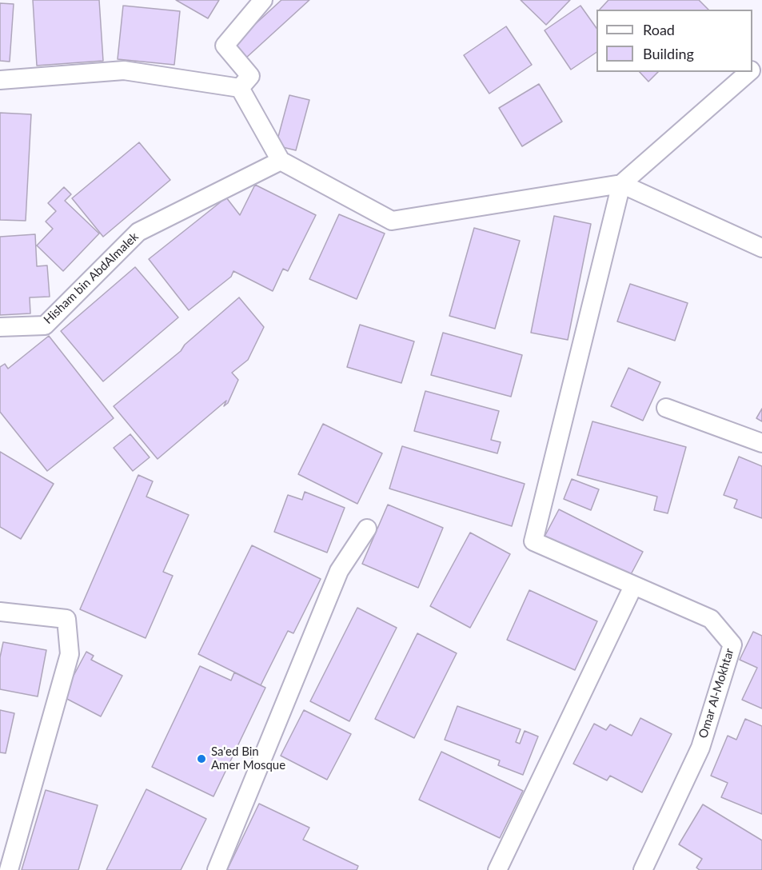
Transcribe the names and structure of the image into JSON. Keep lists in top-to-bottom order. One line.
{"streets":{"street":["Hisham bin AbdAlmalek","Omar Al-Mokhtar"]},"places":["Sa'ed Bin Amer Mosque"],"legend":["Road","Building"]}
